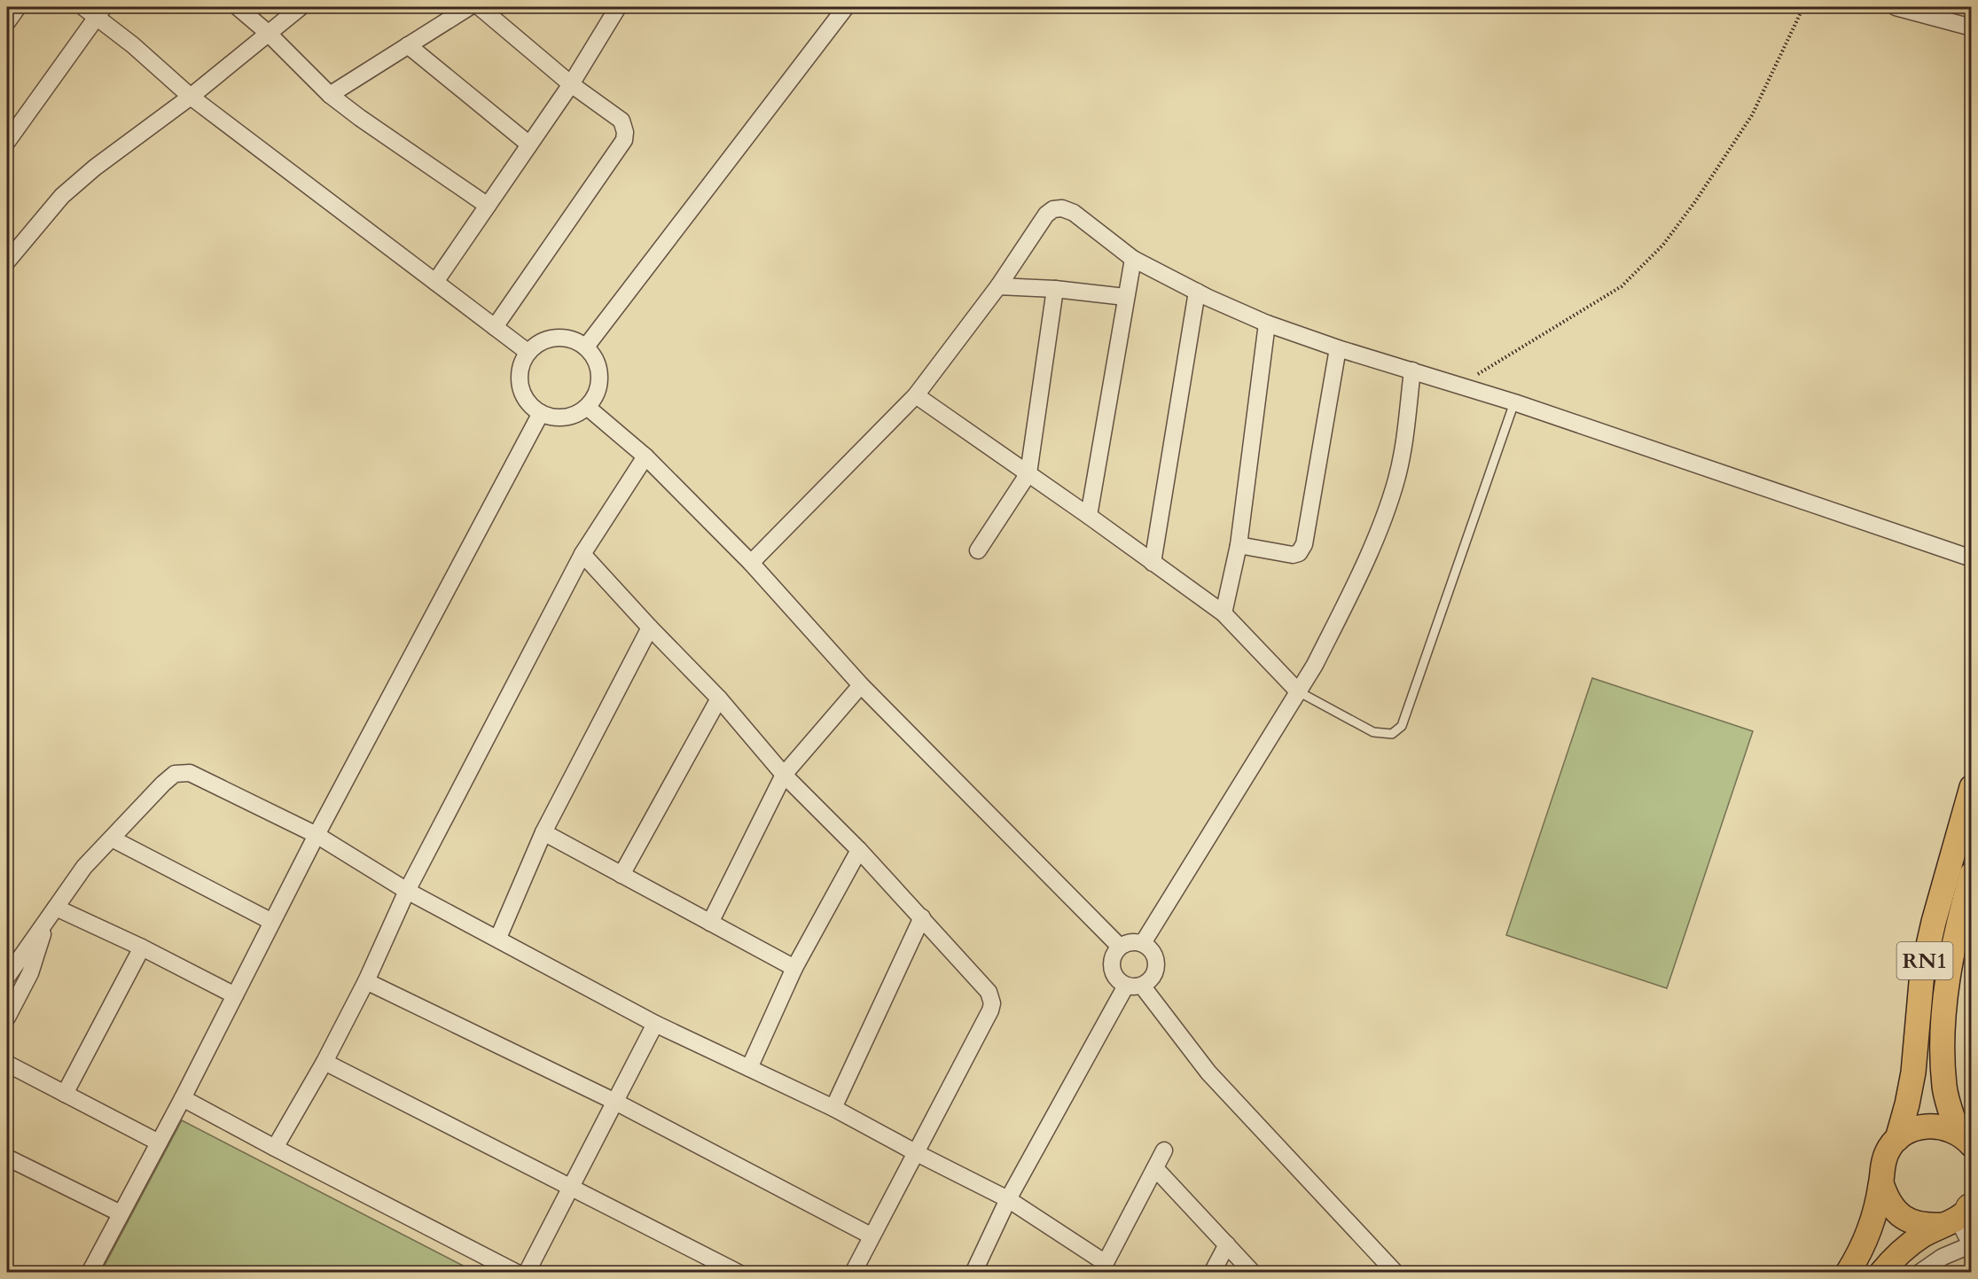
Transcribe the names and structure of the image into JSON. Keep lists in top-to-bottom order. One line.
{"streets":{"main road":["RN1"]}}
